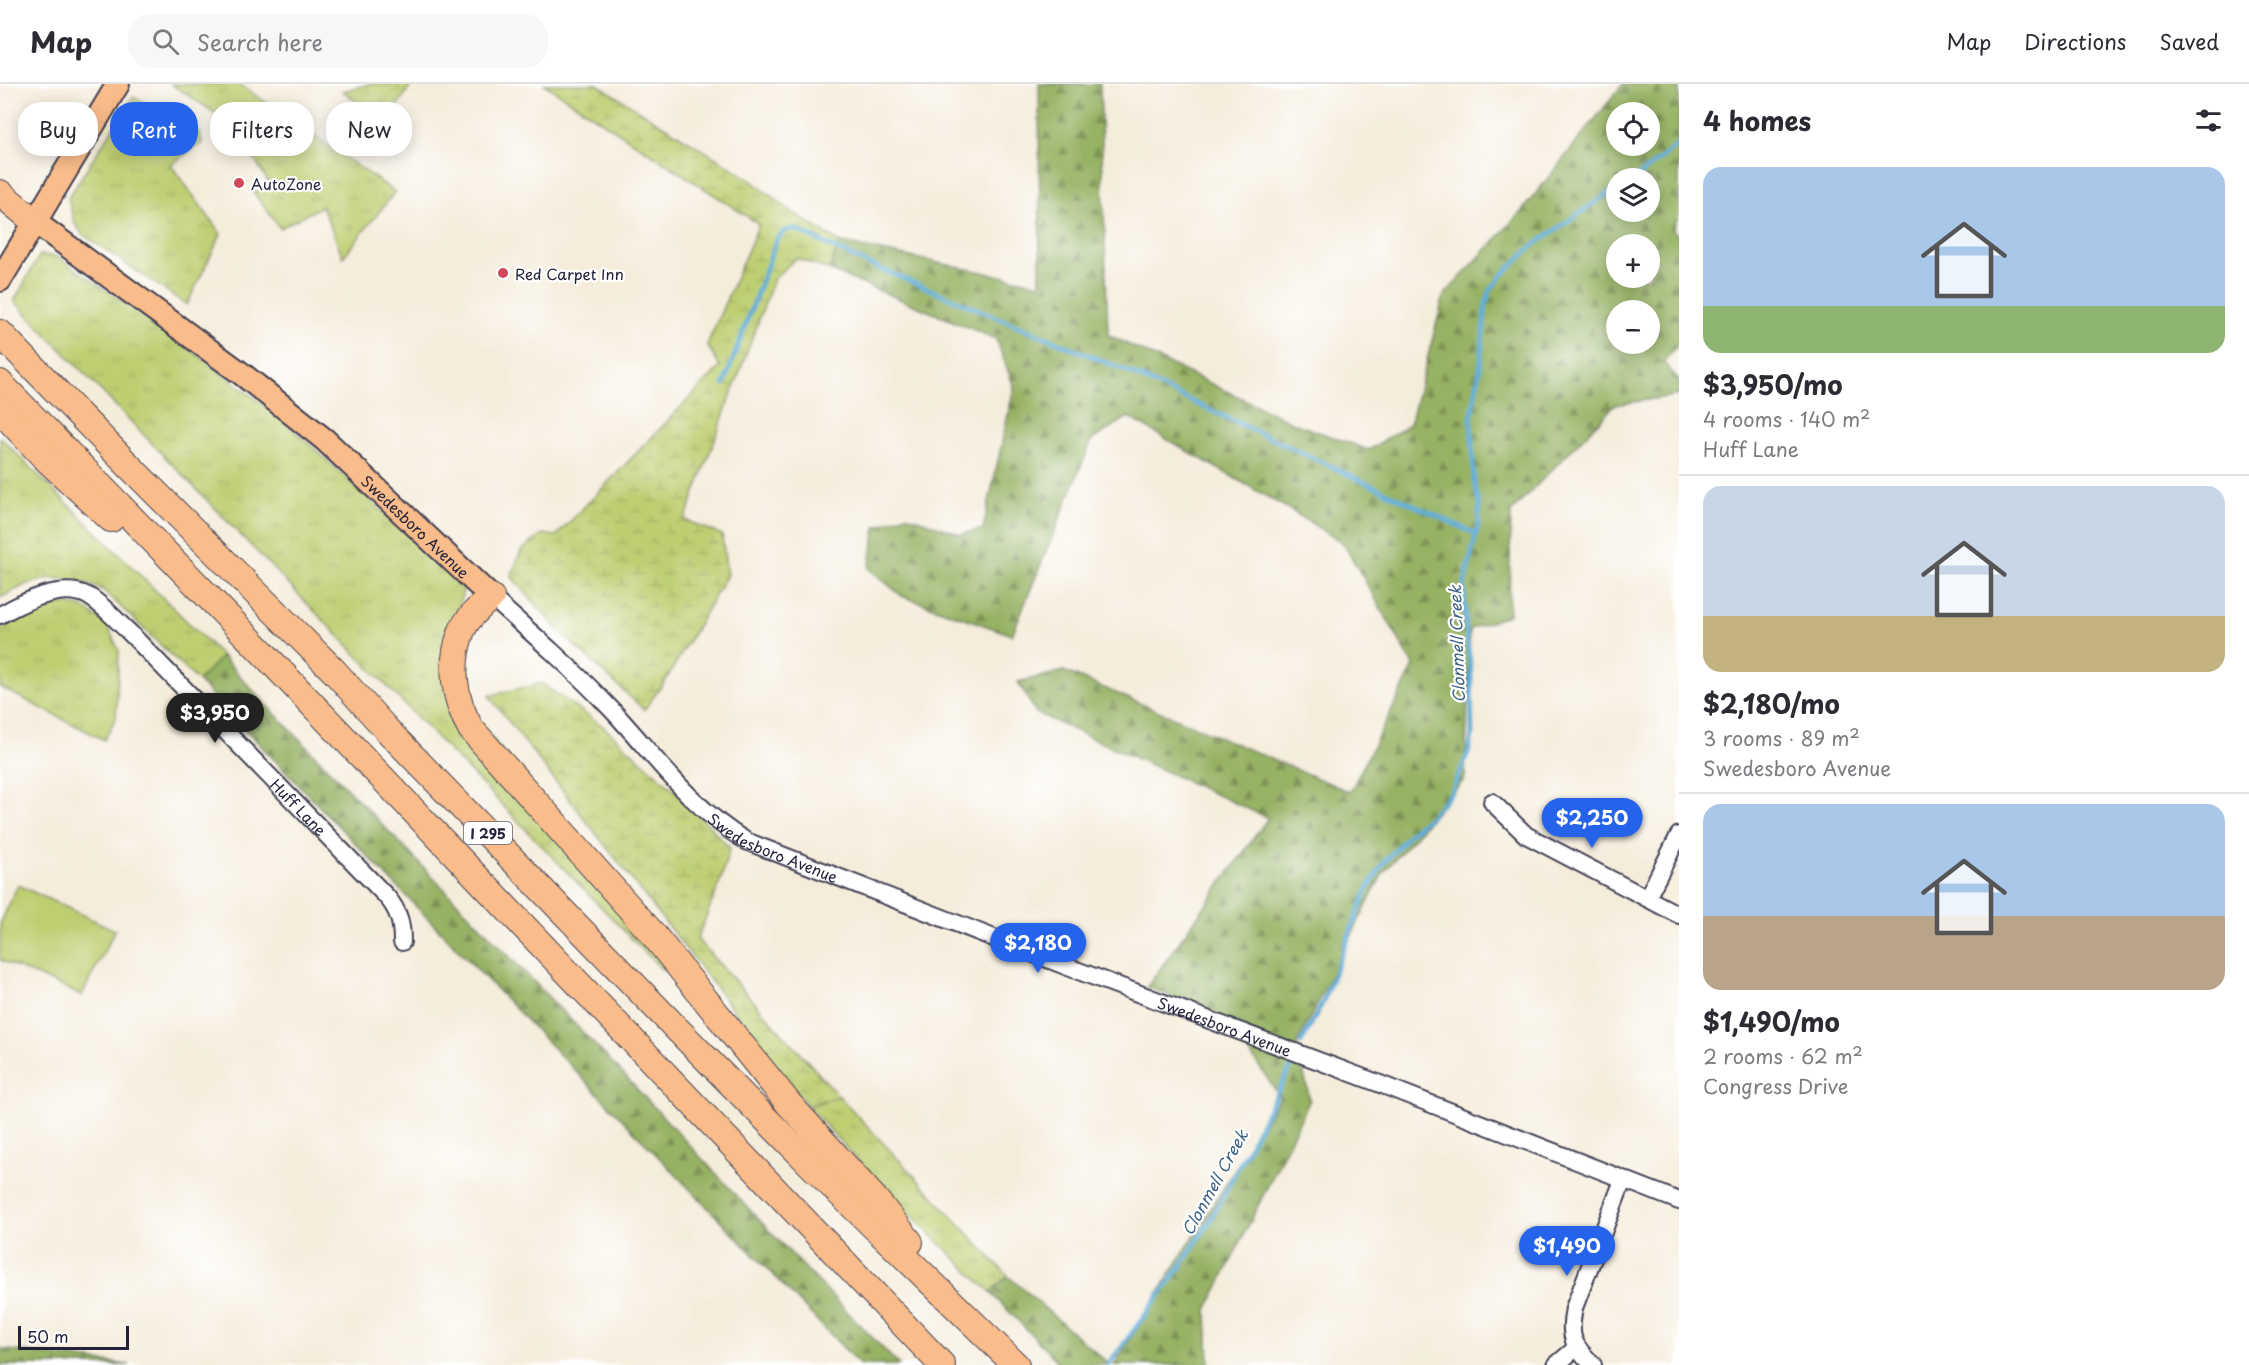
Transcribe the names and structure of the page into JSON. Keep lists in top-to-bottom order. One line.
{"streets":{"highway":["I 295"],"main road":["Swedesboro Avenue"],"street":["Huff Lane"]},"water":["Clonmell Creek"],"places":["AutoZone","Red Carpet Inn"],"scale_bar":"50 m","page":{"header":"Map","search":"Search here","nav":["Map","Directions","Saved"],"heading":"4 homes","map_buttons":["+","−"],"chip":["Buy","Rent","Filters","New"],"list":[{"name":"$3,950/mo","note":"4 rooms · 140 m² · Huff Lane"},{"name":"$2,180/mo","note":"3 rooms · 89 m² · Swedesboro Avenue"},{"name":"$1,490/mo","note":"2 rooms · 62 m² · Congress Drive"}],"price":["$3,950","$2,250","$2,180","$1,490"],"scale":"50 m"}}
